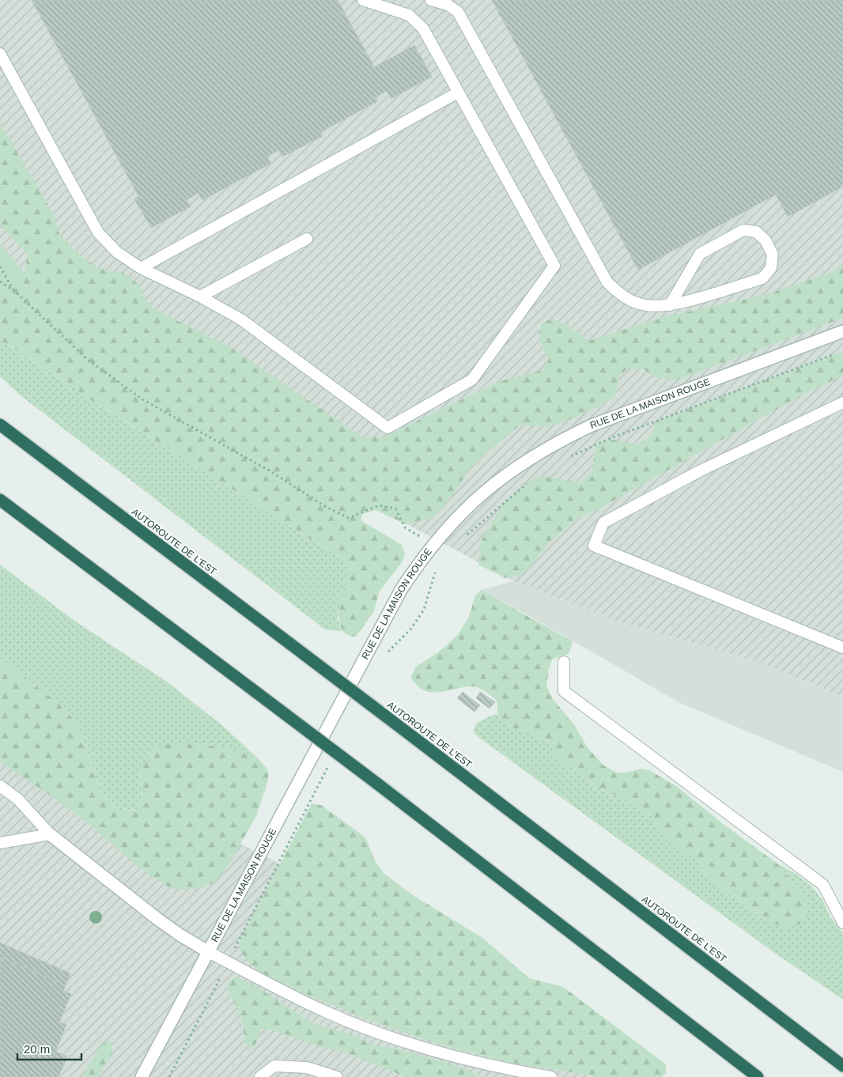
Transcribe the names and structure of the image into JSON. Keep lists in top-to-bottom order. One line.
{"streets":{"highway":["AUTOROUTE DE L’EST"],"street":["RUE DE LA MAISON ROUGE"]},"scale_bar":"20 m"}
